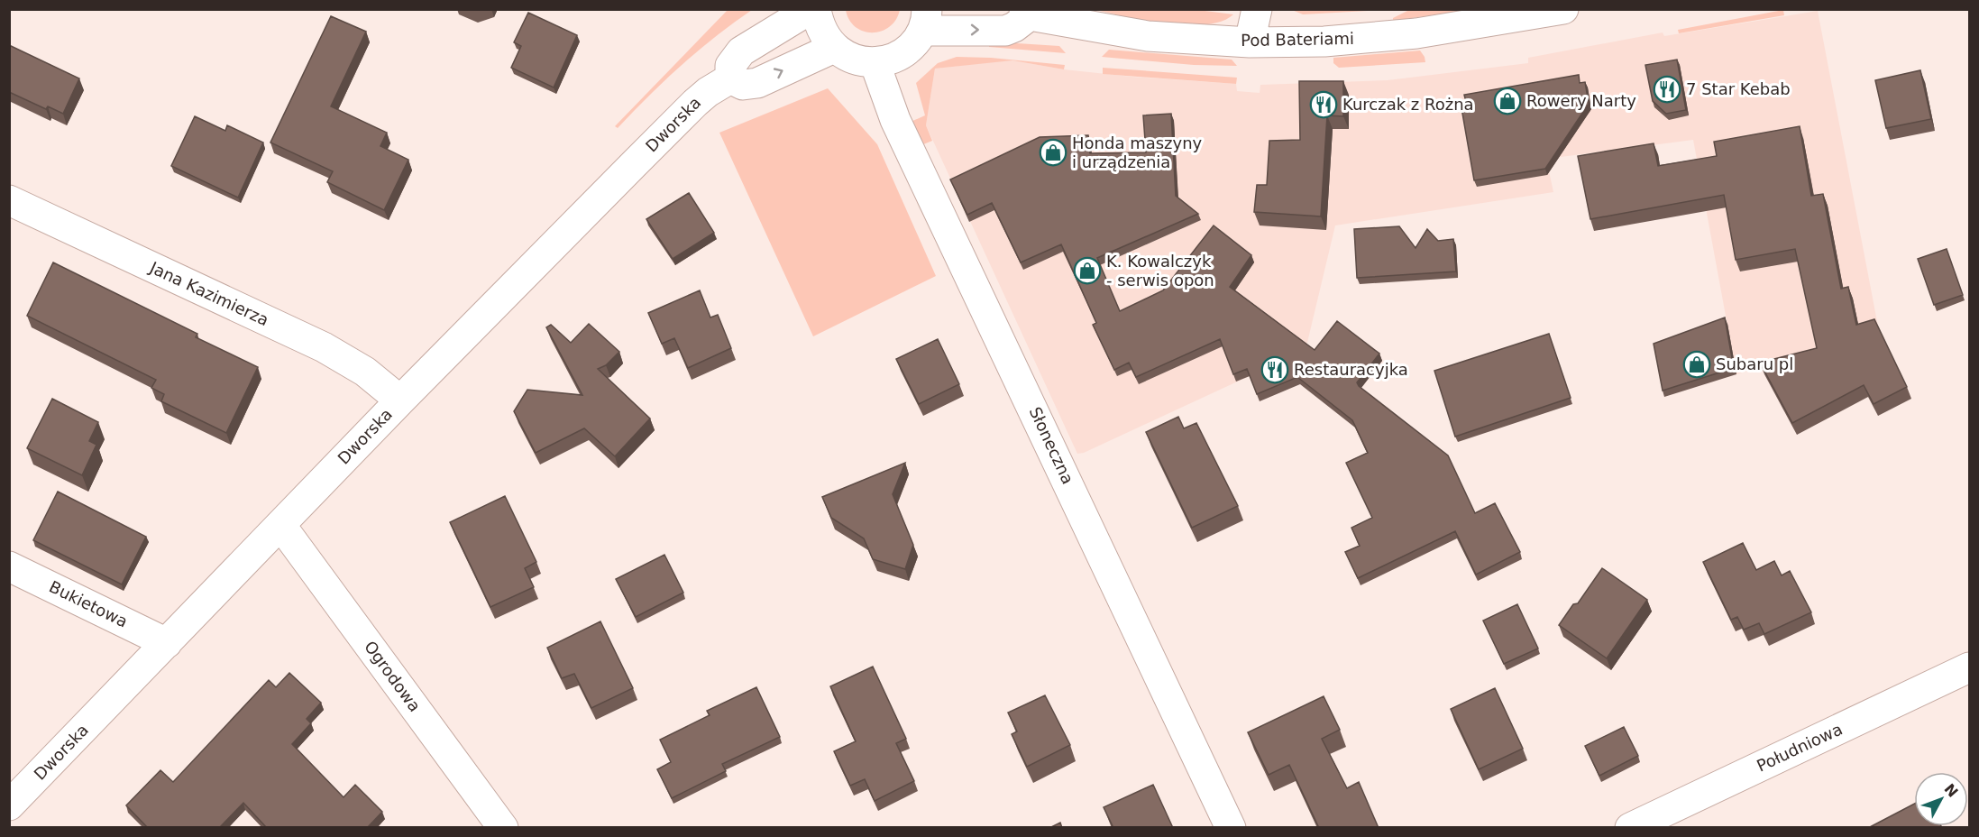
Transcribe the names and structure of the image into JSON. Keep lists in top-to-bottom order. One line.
{"streets":{"street":["Pod Bateriami","Dworska","Jana Kazimierza","Słoneczna","Bukietowa","Ogrodowa","Południowa"]},"crossings":[["Pod Bateriami","Słoneczna"],["Dworska","Jana Kazimierza"],["Dworska","Bukietowa"],["Dworska","Ogrodowa"]],"places":{"restaurant":["7 Star Kebab","Kurczak z Rożna","Restauracyjka"],"shop":["Rowery Narty","Honda maszyny i urządzenia","K. Kowalczyk - serwis opon","Subaru pl"]},"north":"top right"}
